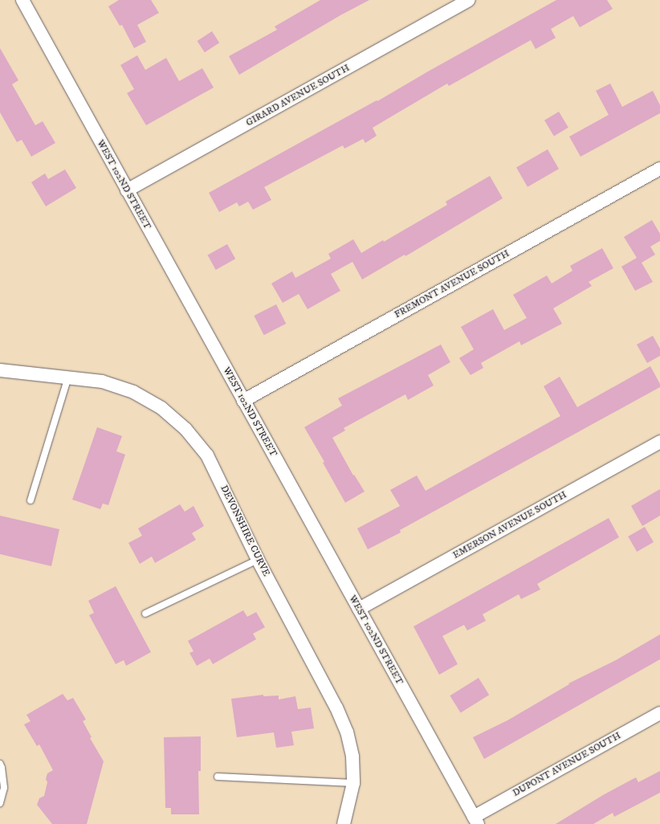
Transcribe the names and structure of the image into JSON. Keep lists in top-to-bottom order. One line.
{"streets":{"street":["GIRARD AVENUE SOUTH","WEST 102ND STREET","FREMONT AVENUE SOUTH","EMERSON AVENUE SOUTH","DEVONSHIRE CURVE","DUPONT AVENUE SOUTH"]},"crossings":[["GIRARD AVENUE SOUTH","WEST 102ND STREET"],["WEST 102ND STREET","FREMONT AVENUE SOUTH"],["WEST 102ND STREET","EMERSON AVENUE SOUTH"],["WEST 102ND STREET","DUPONT AVENUE SOUTH"]]}
